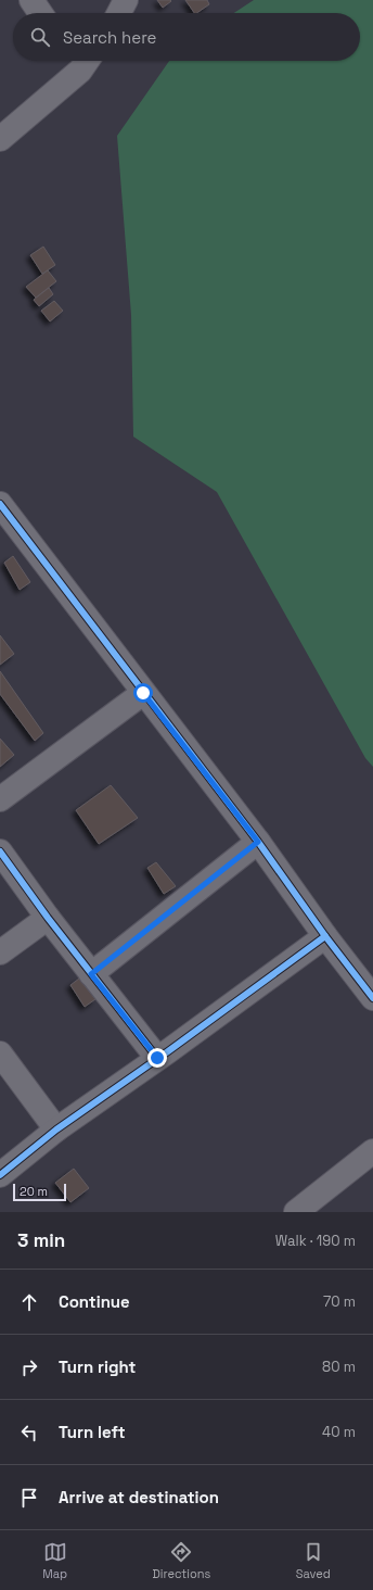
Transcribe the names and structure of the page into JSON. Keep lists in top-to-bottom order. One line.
{"scale_bar":"20 m","page":{"search":"Search here","scale":"20 m","heading":["3 min","Walk · 190 m"],"list":[["Continue","70 m"],["Turn right","80 m"],["Turn left","40 m"],"Arrive at destination"],"nav":["Map","Directions","Saved"]}}
